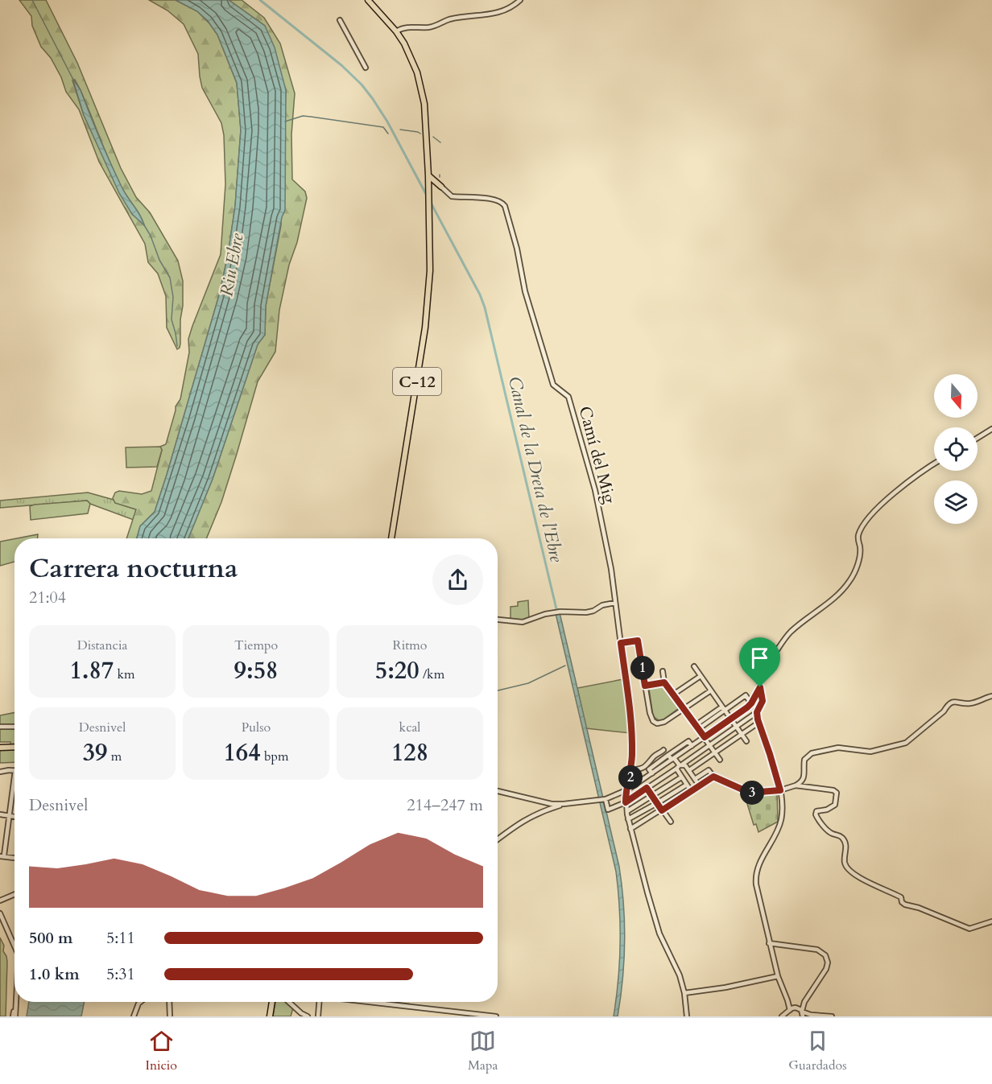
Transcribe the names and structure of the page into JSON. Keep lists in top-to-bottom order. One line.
{"streets":{"main road":["C-12"],"street":["Camí del Mig"]},"water":["Riu Ebre","Canal de la Dreta de l'Ebre"],"north":"bottom","page":{"heading":["Carrera nocturna","21:04"],"stats":[["Distancia","1.87 km"],["Tiempo","9:58"],["Ritmo","5:20 /km"],["Desnivel","39 m"],["Pulso","164 bpm"],["kcal","128"]],"pins":["1","2","3"],"chart":["Desnivel","214–247 m"],"list":[{"name":"500 m","note":"5:11"},{"name":"1.0 km","note":"5:31"}],"tabs":["Inicio","Mapa","Guardados"]}}
